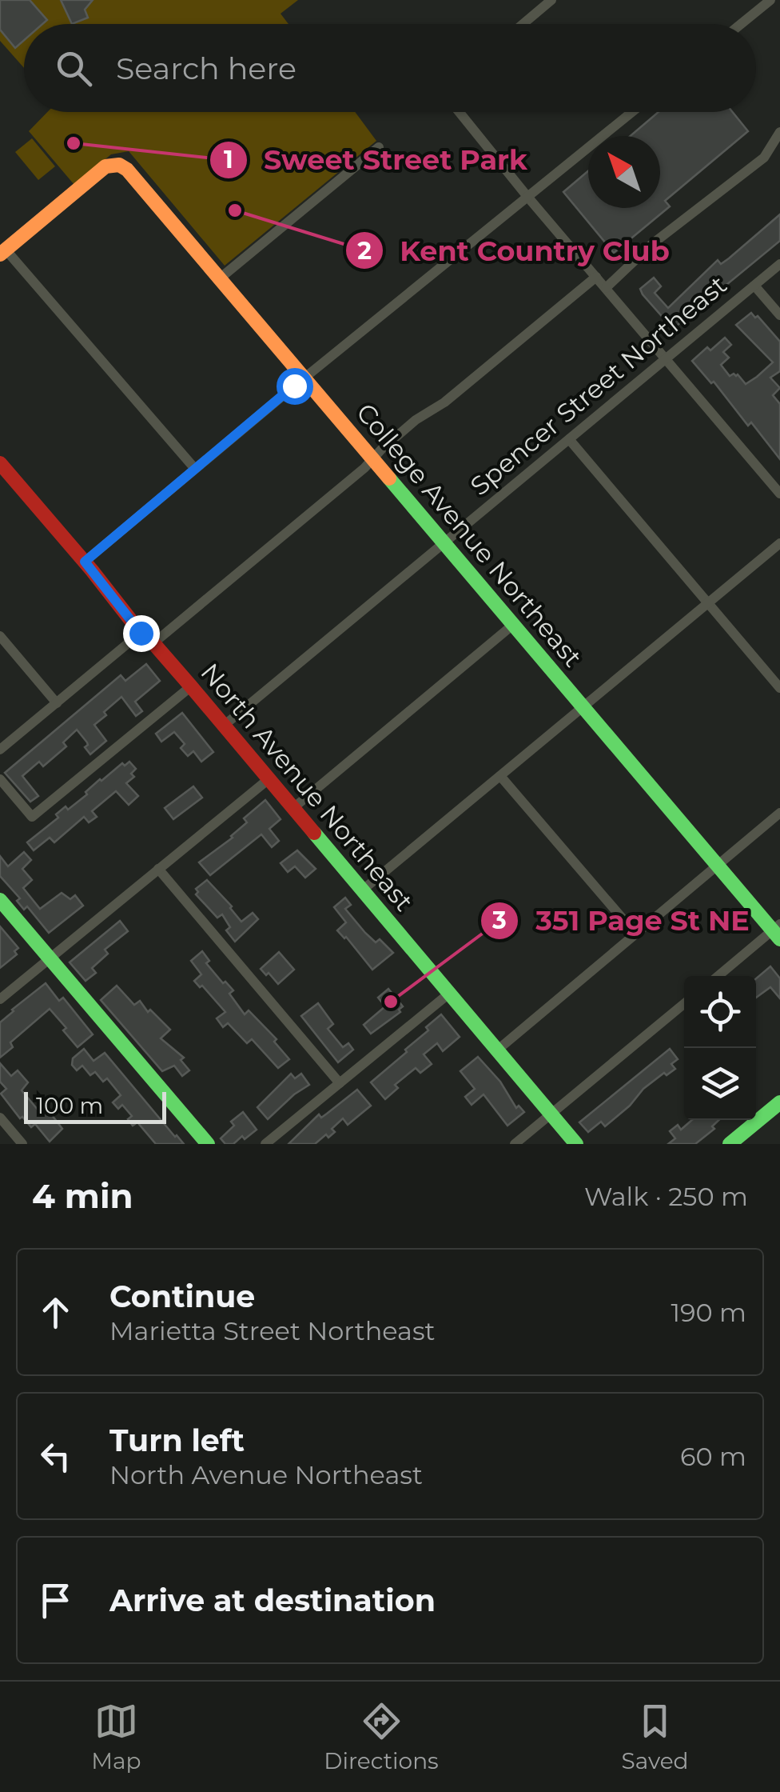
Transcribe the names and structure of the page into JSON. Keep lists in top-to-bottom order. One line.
{"streets":{"street":["Spencer Street Northeast","College Avenue Northeast","North Avenue Northeast"]},"crossings":[["Spencer Street Northeast","College Avenue Northeast"],["Spencer Street Northeast","North Avenue Northeast"]],"places":["Sweet Street Park","Kent Country Club","351 Page St NE"],"scale_bar":"100 m","north":"top left","page":{"search":"Search here","scale":"100 m","heading":["4 min","Walk · 250 m"],"list":[["Continue","Marietta Street Northeast","190 m"],["Turn left","North Avenue Northeast","60 m"],"Arrive at destination"],"nav":["Map","Directions","Saved"]}}
